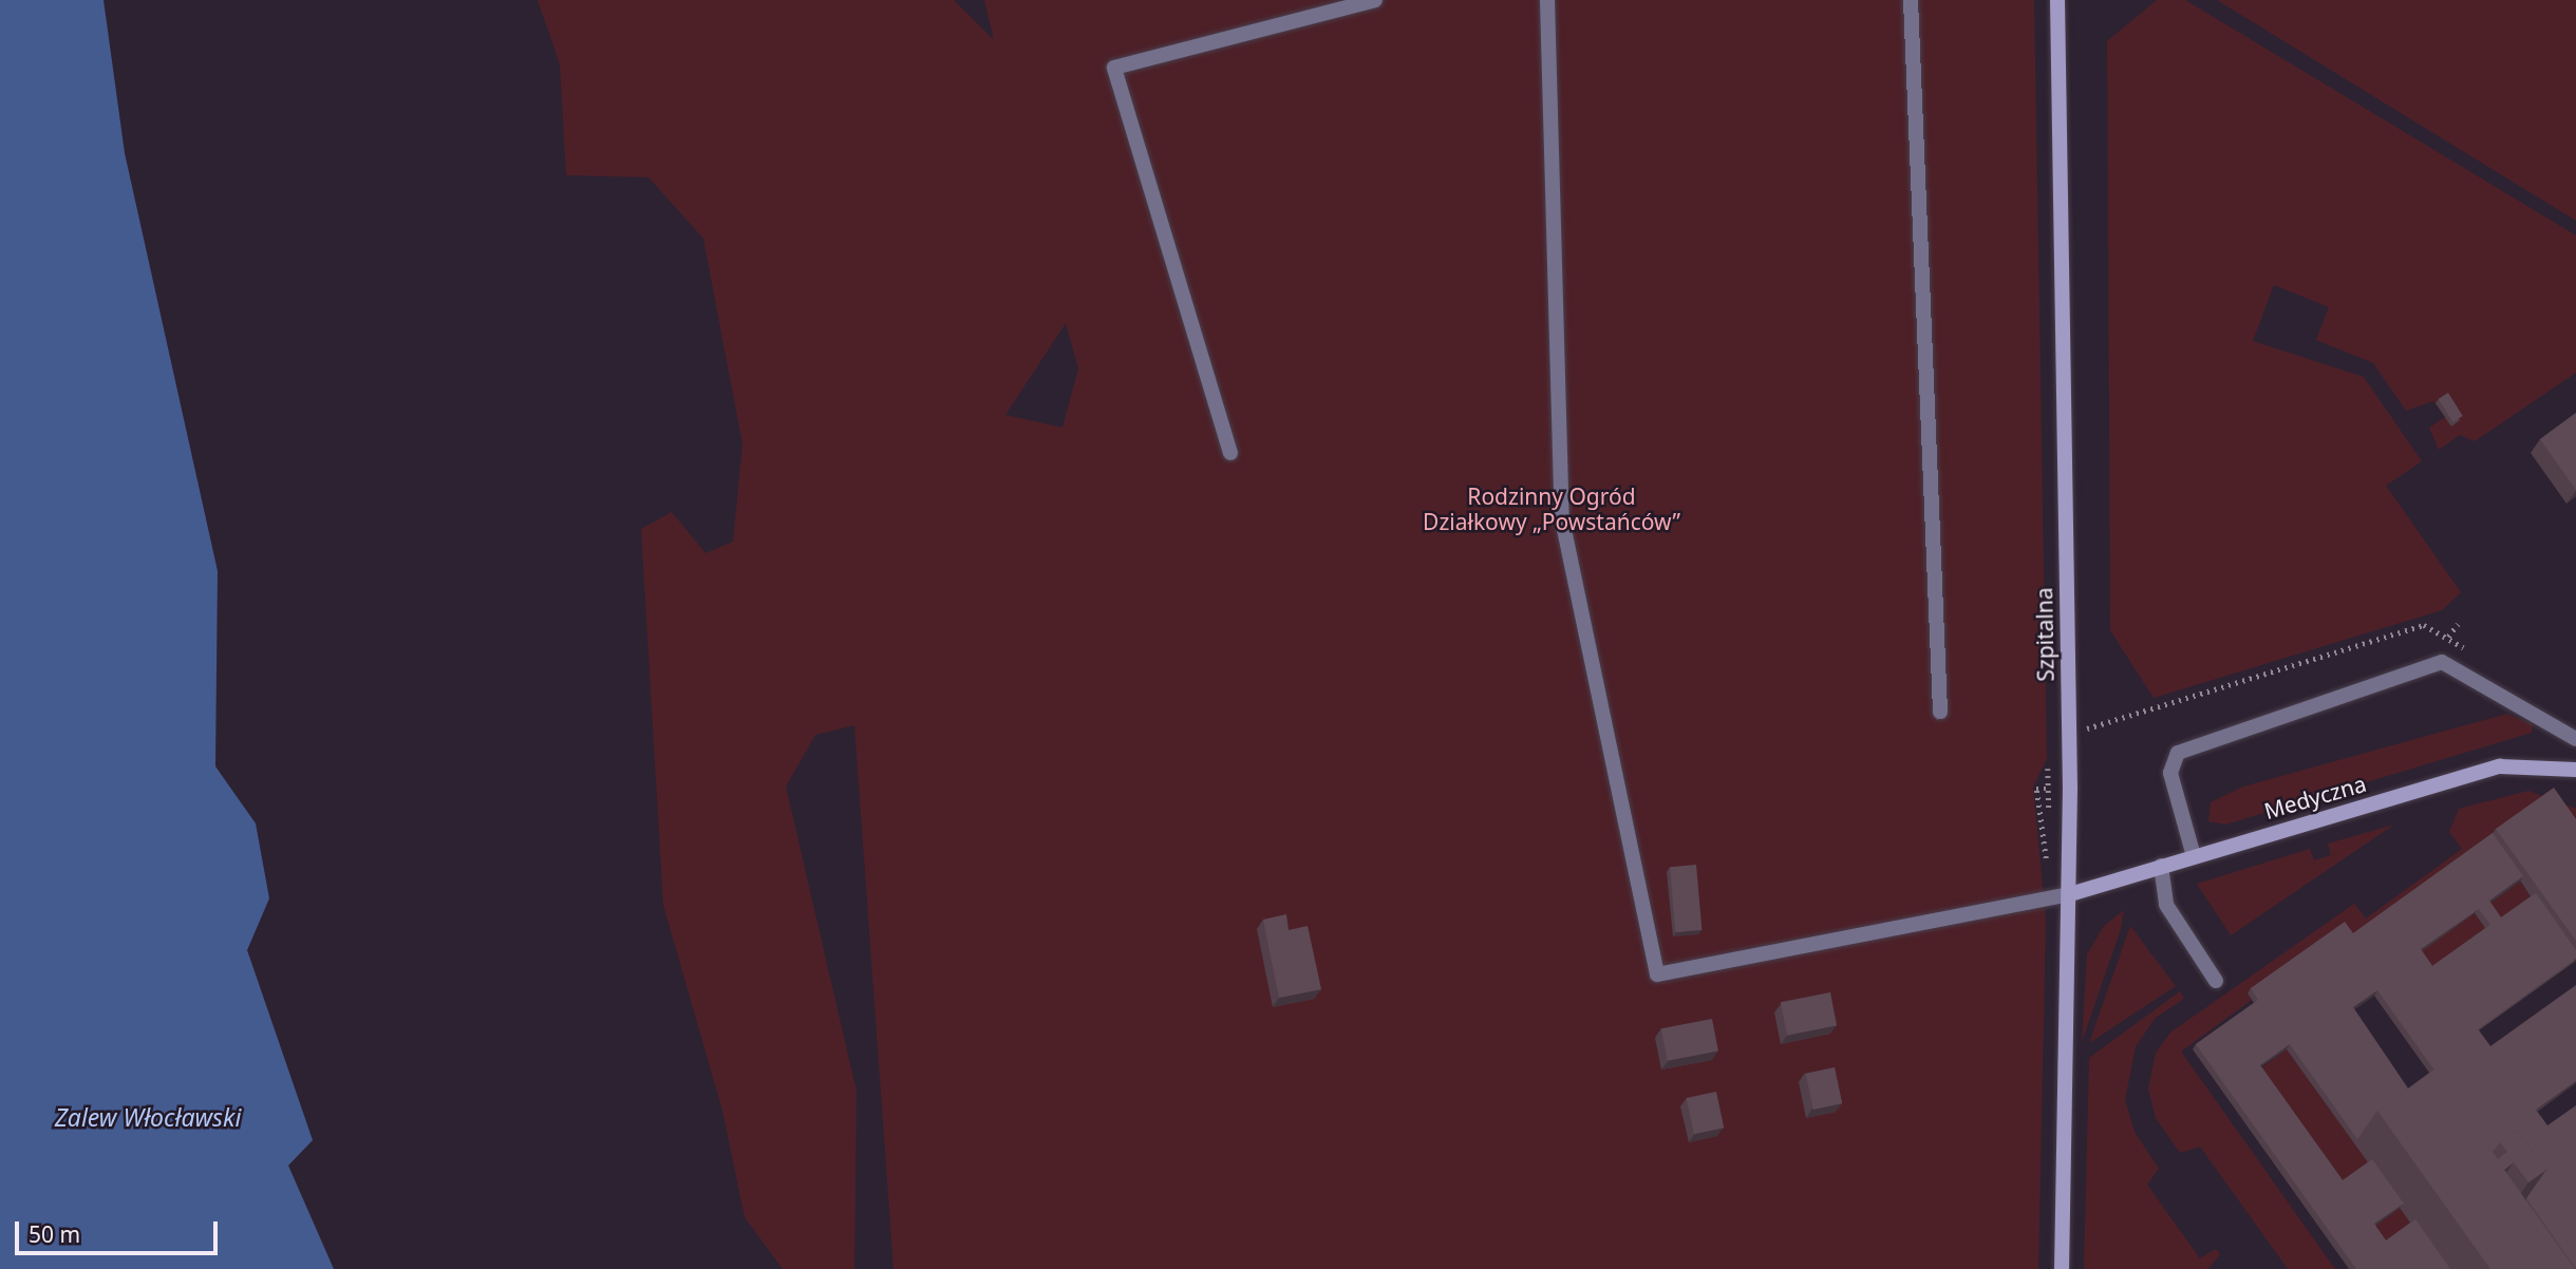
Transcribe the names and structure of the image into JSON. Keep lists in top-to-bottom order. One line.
{"streets":{"street":["Szpitalna","Medyczna"]},"crossings":[["Szpitalna","Medyczna"]],"water":["Zalew Włocławski"],"parks":["Rodzinny Ogród Działkowy „Powstańców”"],"scale_bar":"50 m"}
